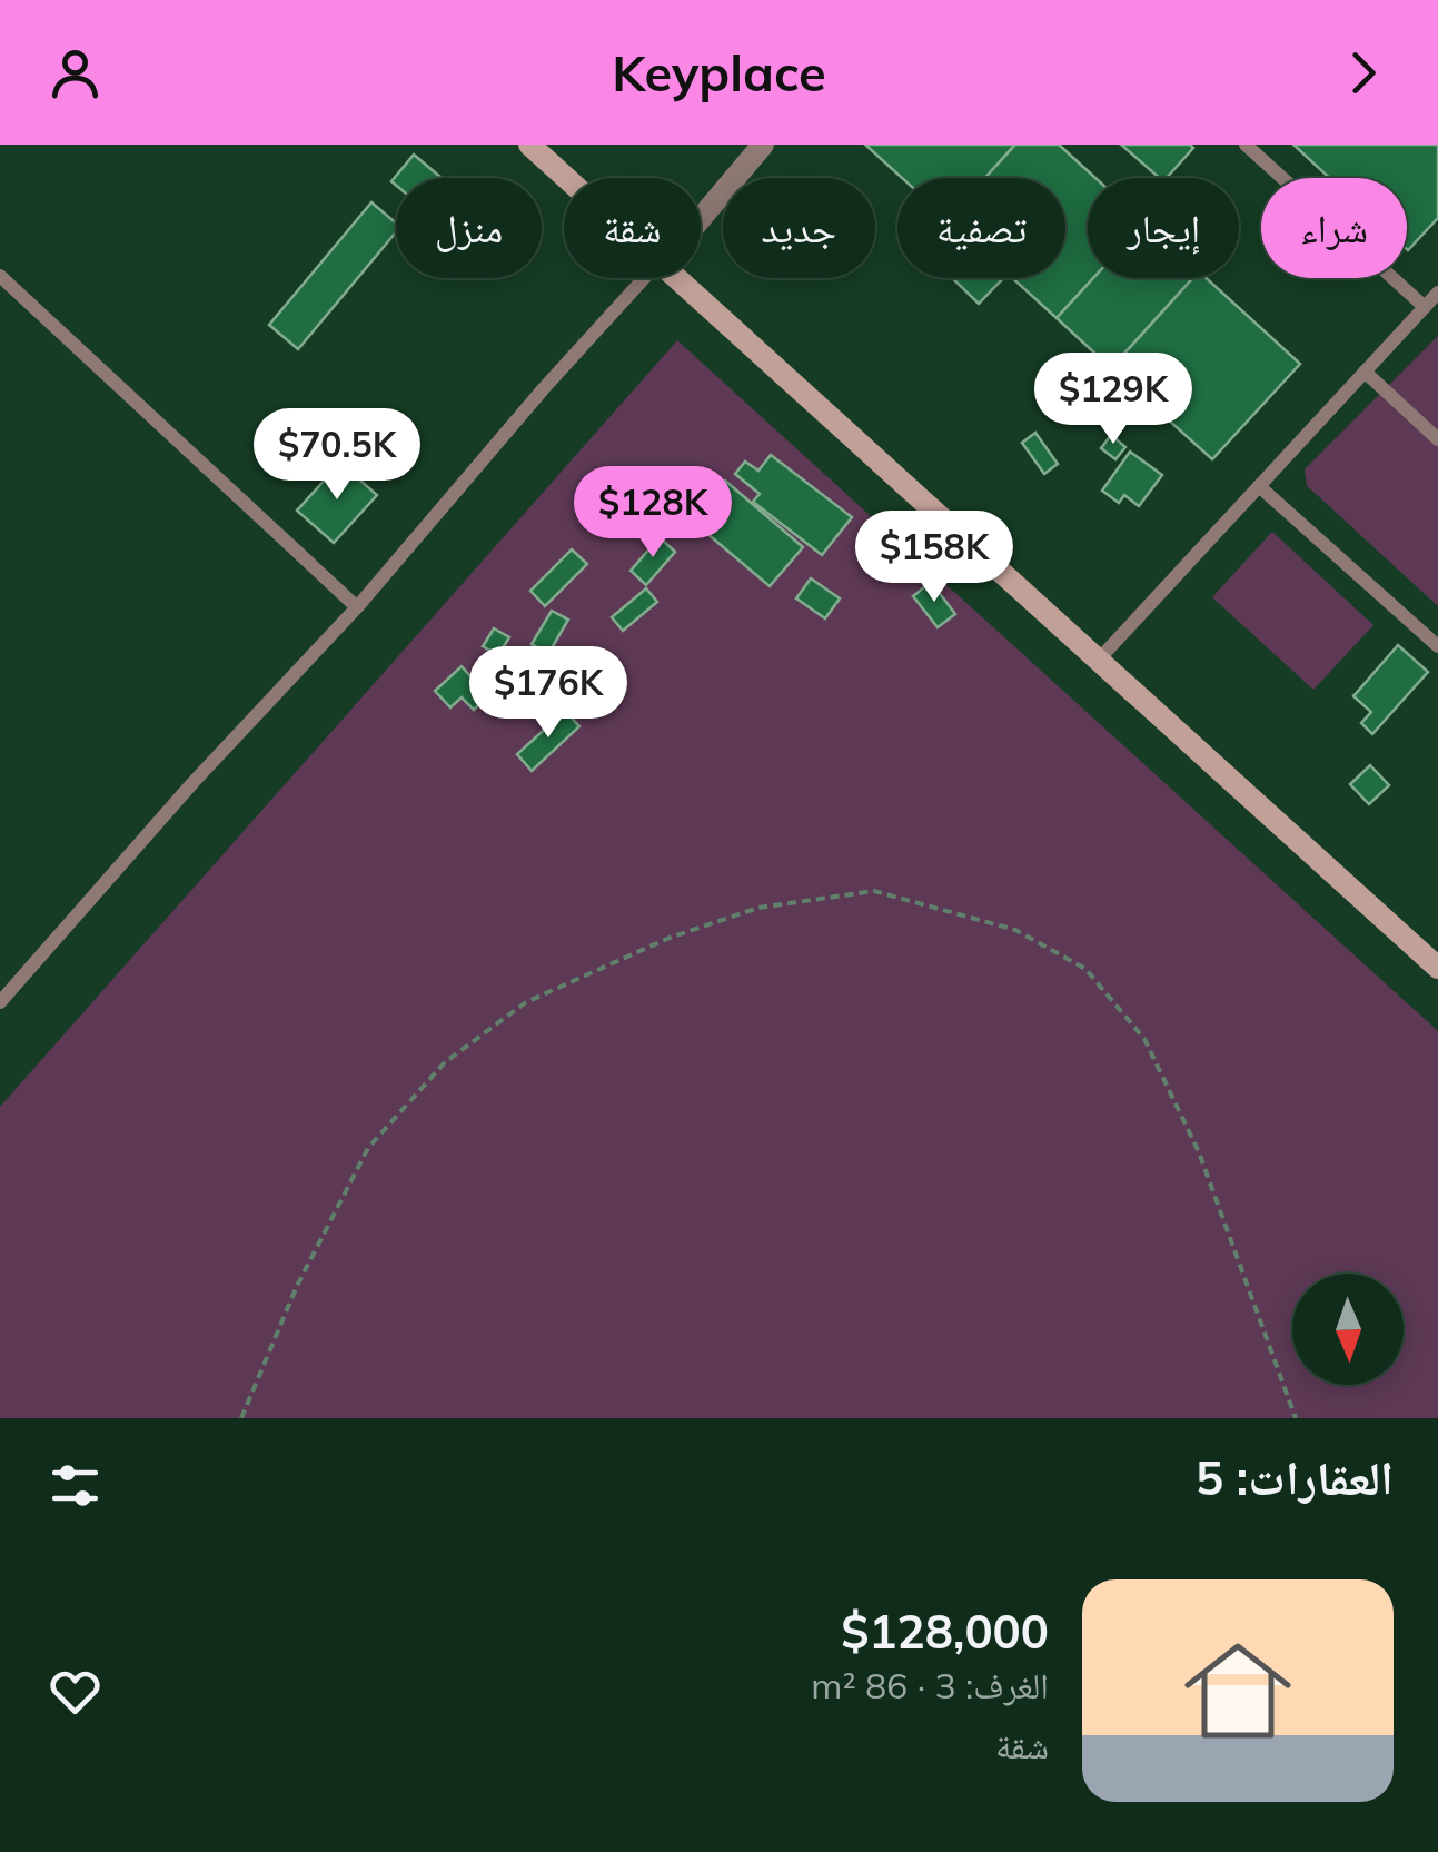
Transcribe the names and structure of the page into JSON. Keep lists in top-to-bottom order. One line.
{"north":"bottom","page":{"header":"Keyplace","chip":["شراء","إيجار","تصفية","جديد","شقة","منزل"],"price":["$129K","$70.5K","$128K","$158K","$176K"],"heading":"العقارات: 5","list":[{"name":"$128,000","note":"الغرف: 3 · 86 m² · شقة"}]}}
